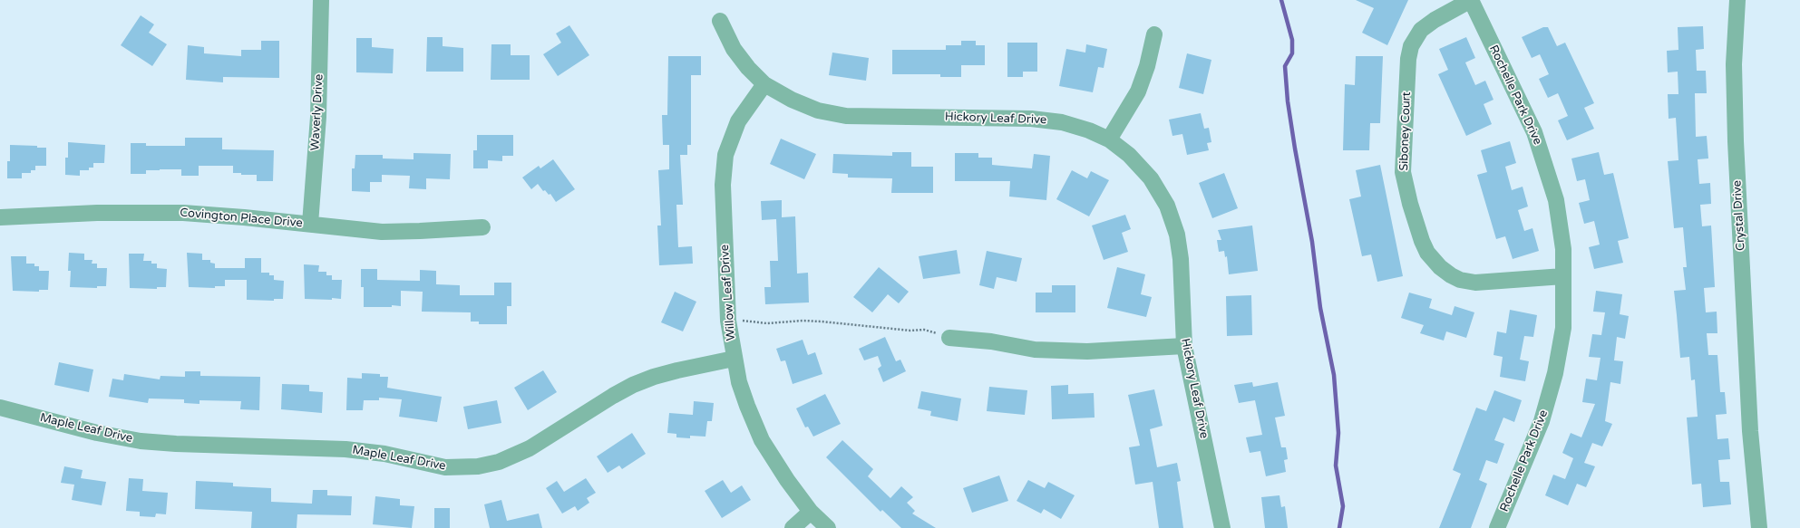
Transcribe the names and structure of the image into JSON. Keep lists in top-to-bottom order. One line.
{"streets":{"street":["Rochelle Park Drive","Waverly Drive","Hickory Leaf Drive","Siboney Court","Crystal Drive","Covington Place Drive","Willow Leaf Drive","Maple Leaf Drive"]},"crossings":[["Rochelle Park Drive","Siboney Court"],["Waverly Drive","Covington Place Drive"],["Hickory Leaf Drive","Willow Leaf Drive"],["Willow Leaf Drive","Maple Leaf Drive"]]}
